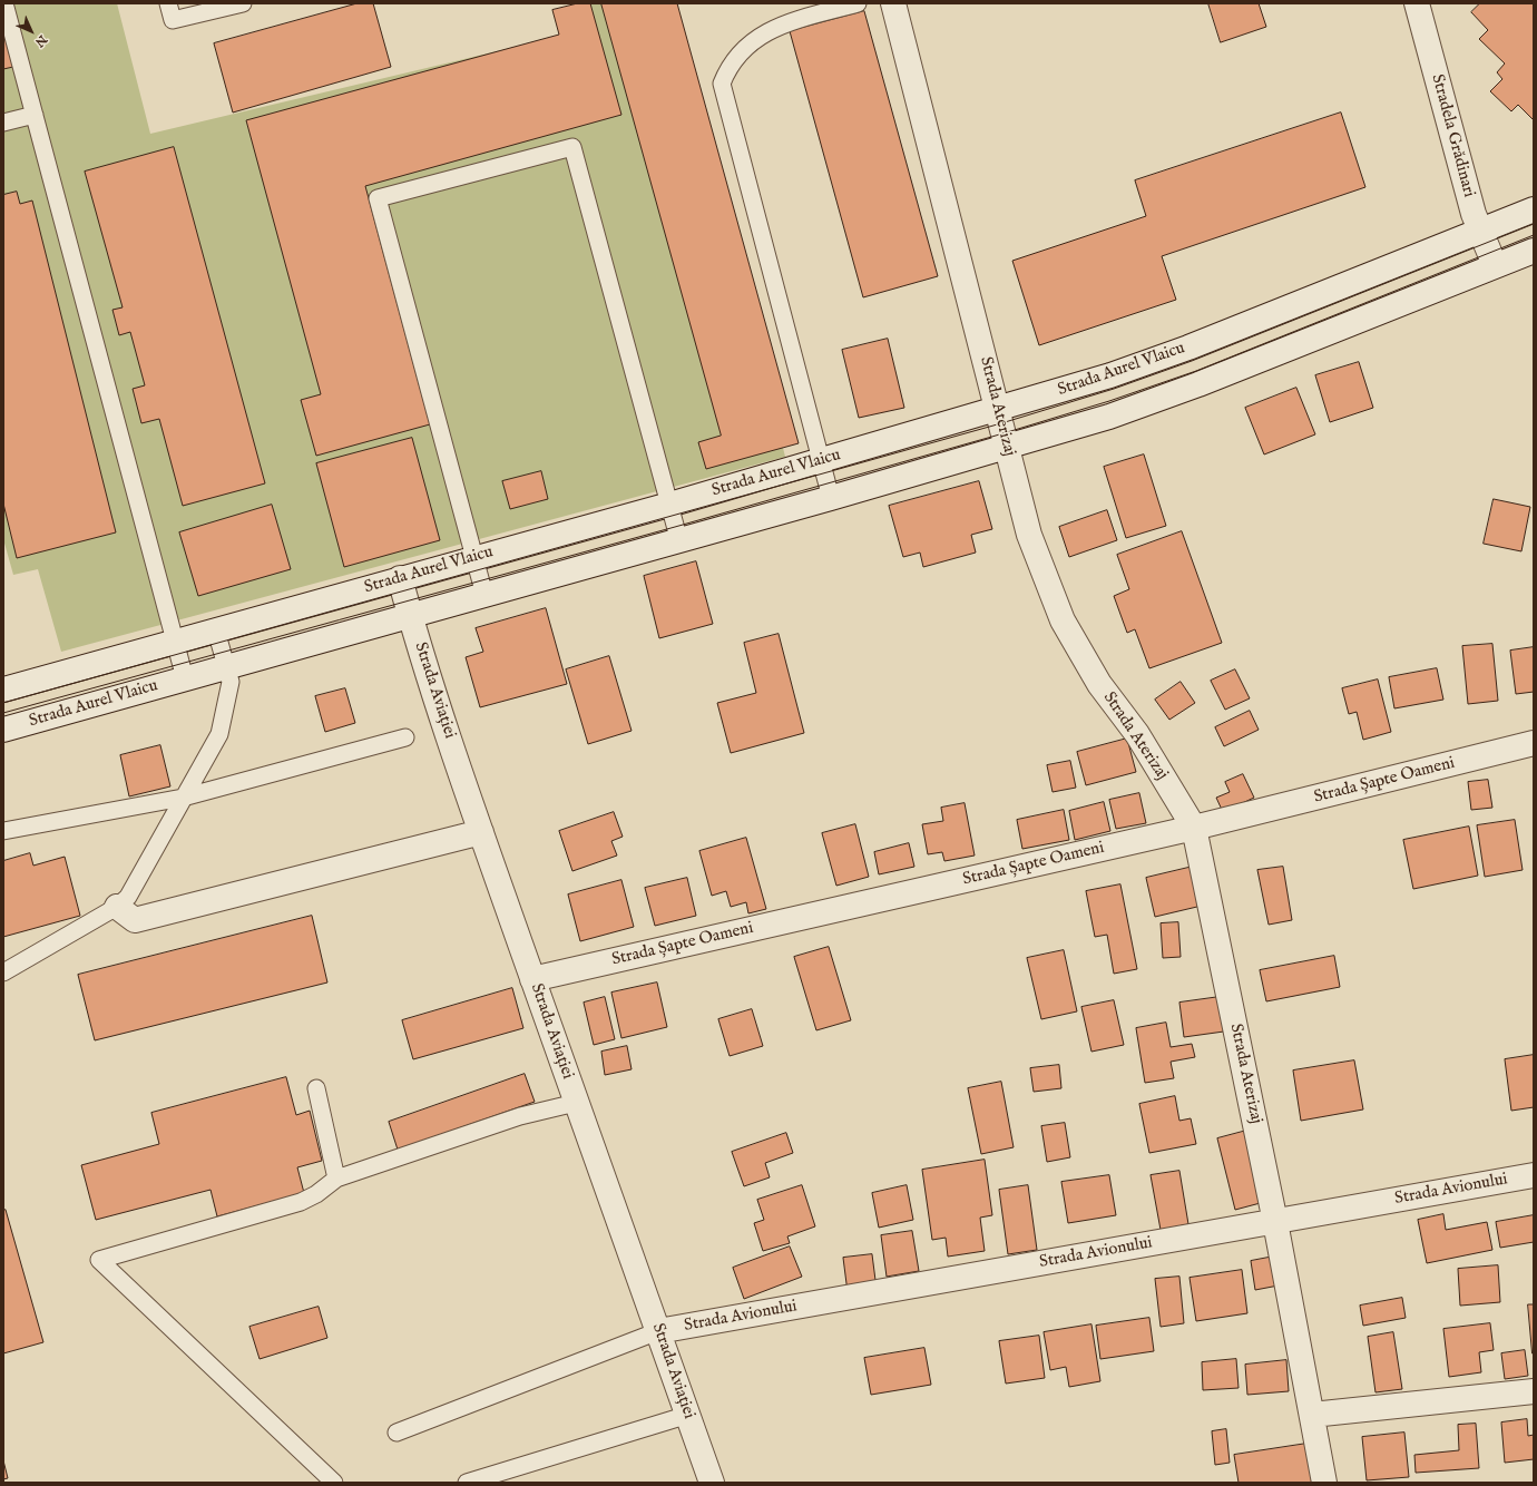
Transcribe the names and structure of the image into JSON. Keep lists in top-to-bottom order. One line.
{"streets":{"street":["Stradela Grădinari","Strada Aurel Vlaicu","Strada Aterizaj","Strada Aviației","Strada Șapte Oameni","Strada Avionului"]},"crossings":[["Stradela Grădinari","Strada Aurel Vlaicu"],["Strada Aurel Vlaicu","Strada Aterizaj"],["Strada Aurel Vlaicu","Strada Aviației"],["Strada Aterizaj","Strada Șapte Oameni"],["Strada Aterizaj","Strada Avionului"],["Strada Aviației","Strada Șapte Oameni"],["Strada Aviației","Strada Avionului"]],"north":"bottom right"}
